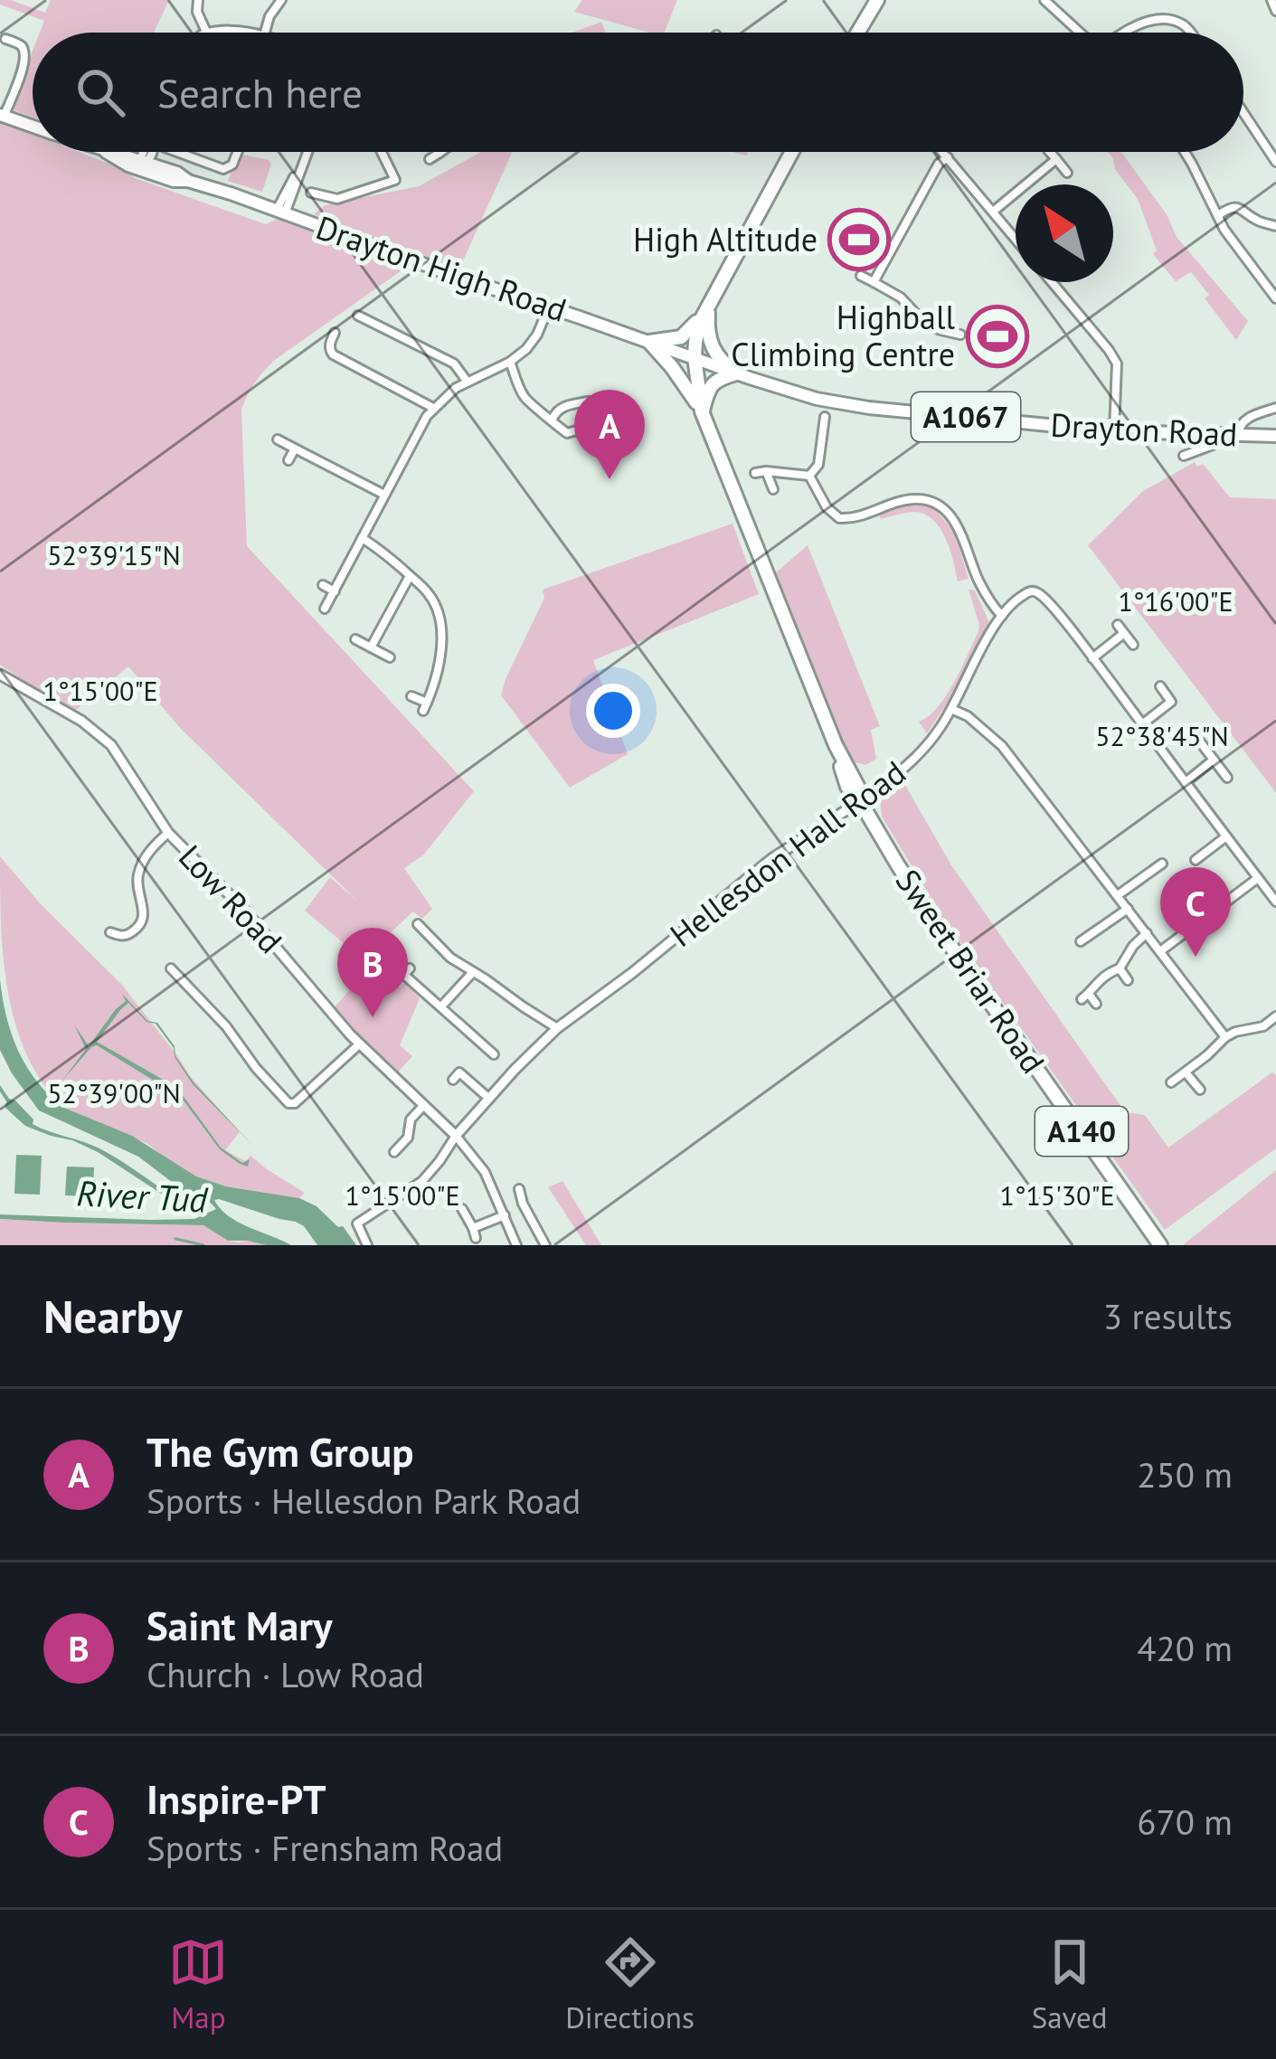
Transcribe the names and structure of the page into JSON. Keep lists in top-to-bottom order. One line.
{"streets":{"highway":["Sweet Briar Road","A140"],"main road":["Drayton High Road","A1067","Drayton Road"],"street":["Hellesdon Hall Road","Low Road"]},"crossings":[["Drayton High Road","Drayton Road"],["Drayton High Road","Sweet Briar Road"],["Drayton High Road","A140"],["Drayton Road","Sweet Briar Road"],["Drayton Road","A140"],["Hellesdon Hall Road","Low Road"],["Hellesdon Hall Road","Sweet Briar Road"],["Sweet Briar Road","A140"]],"water":["River Tud"],"places":{"sports":["High Altitude","Highball Climbing Centre"]},"north":"top left","page":{"search":"Search here","pins":["A","C","B"],"heading":["Nearby","3 results"],"list":[{"mark":"A","name":"The Gym Group","note":"Sports · Hellesdon Park Road","value":"250 m"},{"mark":"B","name":"Saint Mary","note":"Church · Low Road","value":"420 m"},{"mark":"C","name":"Inspire-PT","note":"Sports · Frensham Road","value":"670 m"}],"nav":["Map","Directions","Saved"]},"coordinates":["52°39'15\"N","1°16'00\"E","1°15'00\"E","52°38'45\"N","52°39'00\"N","1°15'30\"E"]}
